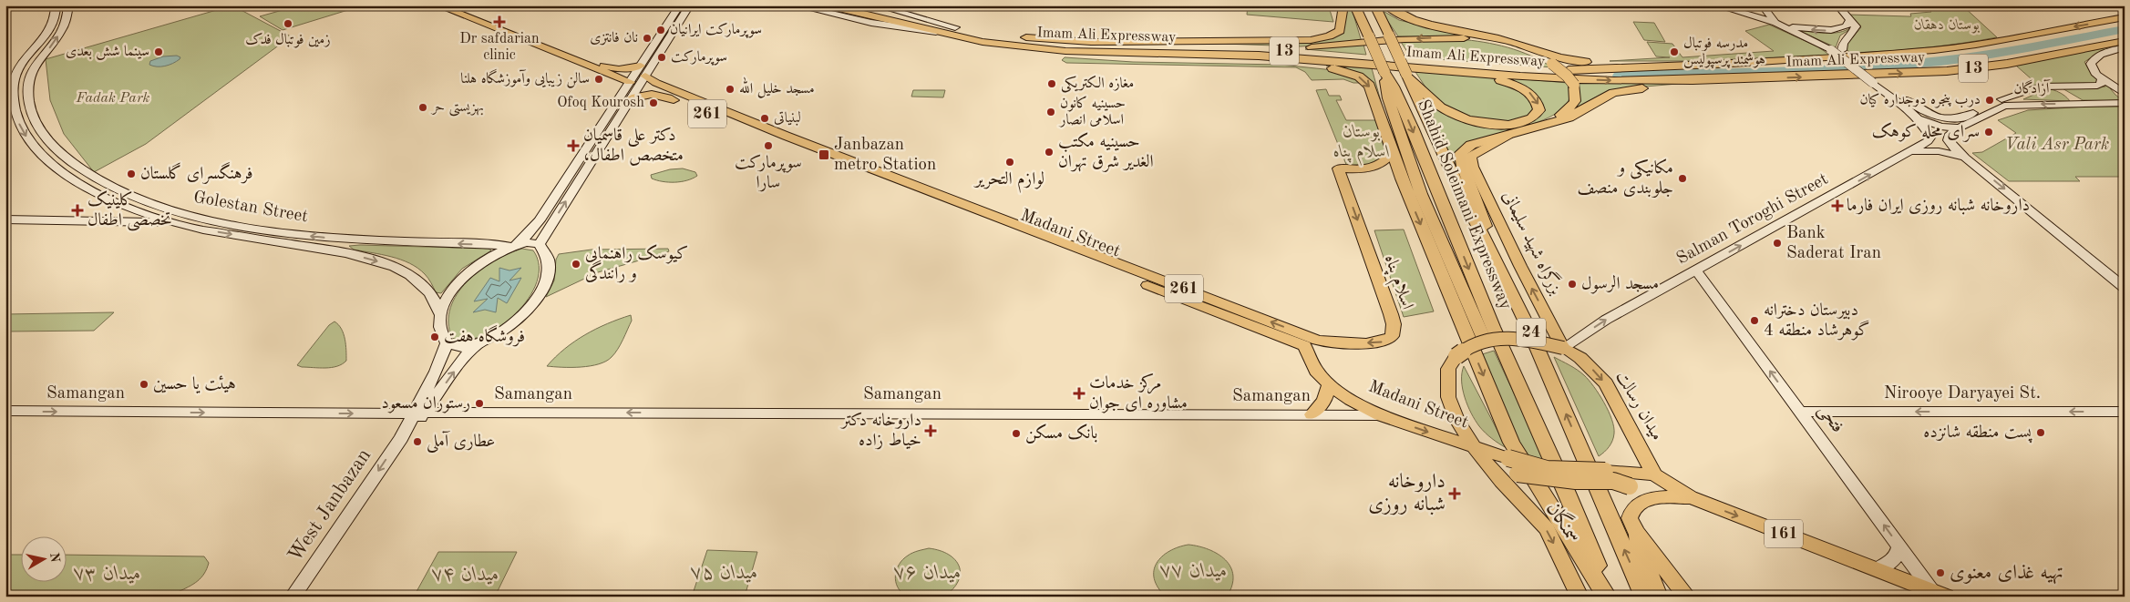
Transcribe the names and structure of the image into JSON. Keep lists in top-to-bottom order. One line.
{"streets":{"highway":["Imam Ali Expressway","13","Shahid Soleimani Expressway","24"],"main road":["آزادگان","261","Golestan Street","Salman Toroghi Street","Madani Street","بزرگراه شهید سلیمانی","اسلام پناه","Samangan","Nirooye Daryayei St.","میدان رسالت","فتحی","West Janbazan","سمنگان","161"]},"crossings":[["Shahid Soleimani Expressway","24"],["Golestan Street","West Janbazan"],["Salman Toroghi Street","بزرگراه شهید سلیمانی"],["Salman Toroghi Street","میدان رسالت"],["Salman Toroghi Street","فتحی"],["Madani Street","اسلام پناه"],["Madani Street","Samangan"],["Madani Street","میدان رسالت"],["بزرگراه شهید سلیمانی","میدان رسالت"],["Samangan","West Janbazan"],["Nirooye Daryayei St.","فتحی"],["میدان رسالت","سمنگان"],["میدان رسالت","161"],["فتحی","161"]],"one_way":["آزادگان","Salman Toroghi Street","Nirooye Daryayei St.","میدان رسالت","فتحی"],"parks":["بوستان دهقان","Fadak Park","بوستان اسلام پناه","Vali Asr Park","میدان ۷۷","میدان ۷۵","میدان ۷۶","میدان ۷۳","میدان ۷۴"],"places":{"health":["Dr safdarian clinic","دکتر علی قاسمیان ،متخصص اطفال","داروخانه شبانه روزی ایران فارما","کلینیک تخصصی اطفال","مرکز خدمات مشاوره ای جوان","داروخانه دکتر خیاط زاده","داروخانه شبانه روزی"],"other":["زمین فوتبال فدک","سوپرمارکت ایرانیان","نان فانتزی","سینما شش بعدی","مدرسه فوتبال هوشمند پرسپولیس","سوپرمارکت","سالن زیبایی وآموزشگاه هلنا","مغازه الکتریکی","مسجد خلیل الله","درب پنجره دوجداره کیان","Ofoq Kourosh","بهزیستی حر","حسینیه کانون اسلامی انصار","لبنیاتی","سرای محله کوهک","سوپرمارکت سارا","حسینیه مکتب الغدیر شرق تهران","لوازم التحریر","فرهنگسرای گلستان","مکانیکی و جلوبندی منصف","Bank Saderat Iran","کیوسک راهنمایی و رانندگی","مسجد الرسول","دبیرستان دخترانه گوهرشاد منطقه 4","فروشگاه هفت","هیئت یا حسین","رستوران مسعود","پست منطقه شانزده","بانک مسکن","عطاری آملی","تهیه غذای معنوی"],"transit":["Janbazan metro Station"]},"north":"right"}
